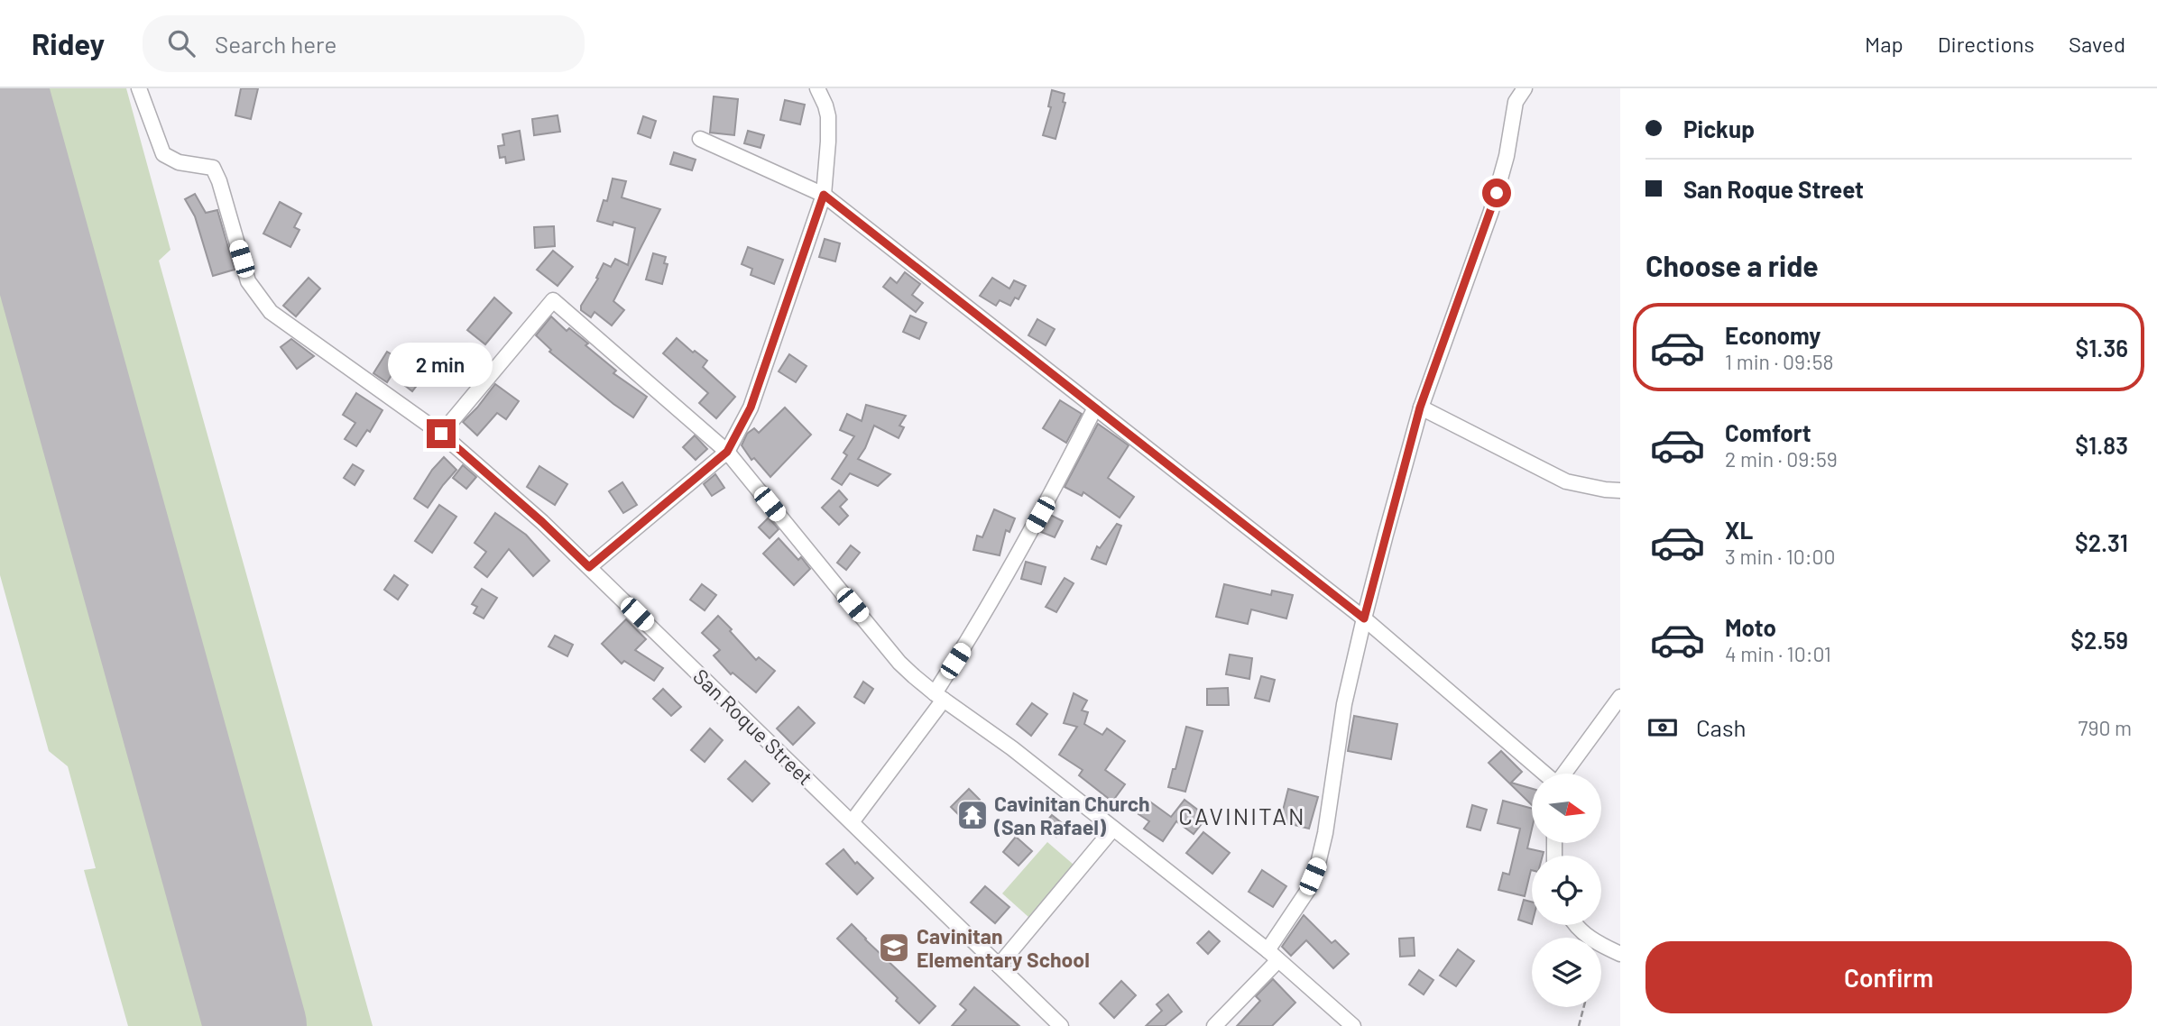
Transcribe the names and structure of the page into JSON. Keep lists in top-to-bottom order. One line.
{"streets":{"street":["San Roque Street"]},"districts":["CAVINITAN"],"places":{"temple":["Cavinitan Church (San Rafael)"],"school or university":["Cavinitan Elementary School"]},"north":"right","page":{"header":"Ridey","search":"Search here","nav":["Map","Directions","Saved"],"banner":["Pickup","San Roque Street"],"heading":"Choose a ride","list":[{"name":"Economy","note":"1 min · 09:58","value":"$1.36"},{"name":"Comfort","note":"2 min · 09:59","value":"$1.83"},{"name":"XL","note":"3 min · 10:00","value":"$2.31"},{"name":"Moto","note":"4 min · 10:01","value":"$2.59"}],"bubble":"2 min","pay":["Cash","790 m"],"buttons":"Confirm"}}
